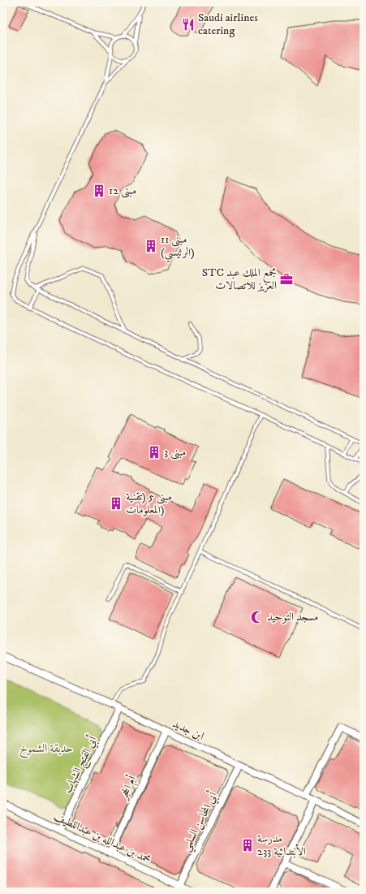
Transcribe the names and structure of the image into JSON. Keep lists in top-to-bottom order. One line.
{"streets":{"street":["ابن جديد","أبي الفتح الشهاب","أم الحجر","أبي المحاسن السلمي","محمد بن عبدالله بن عبداللطيف"]},"crossings":[["ابن جديد","أبي الفتح الشهاب"],["ابن جديد","أم الحجر"],["ابن جديد","أبي المحاسن السلمي"],["أبي الفتح الشهاب","محمد بن عبدالله بن عبداللطيف"],["أم الحجر","محمد بن عبدالله بن عبداللطيف"],["أبي المحاسن السلمي","محمد بن عبدالله بن عبداللطيف"]],"parks":["حديقة الشموخ"],"places":{"restaurant":["Saudi airlines catering"],"building":["مبنى 12","مبنى 11 (الرئيسي)","مبنى 3","مبنى 5 (تقنية المعلومات)","مدرسة الأبتدائية 233"],"office":["STC مجمع الملك عبد العزيز للاتصالات"],"mosque":["مسجد التوحيد"]}}
